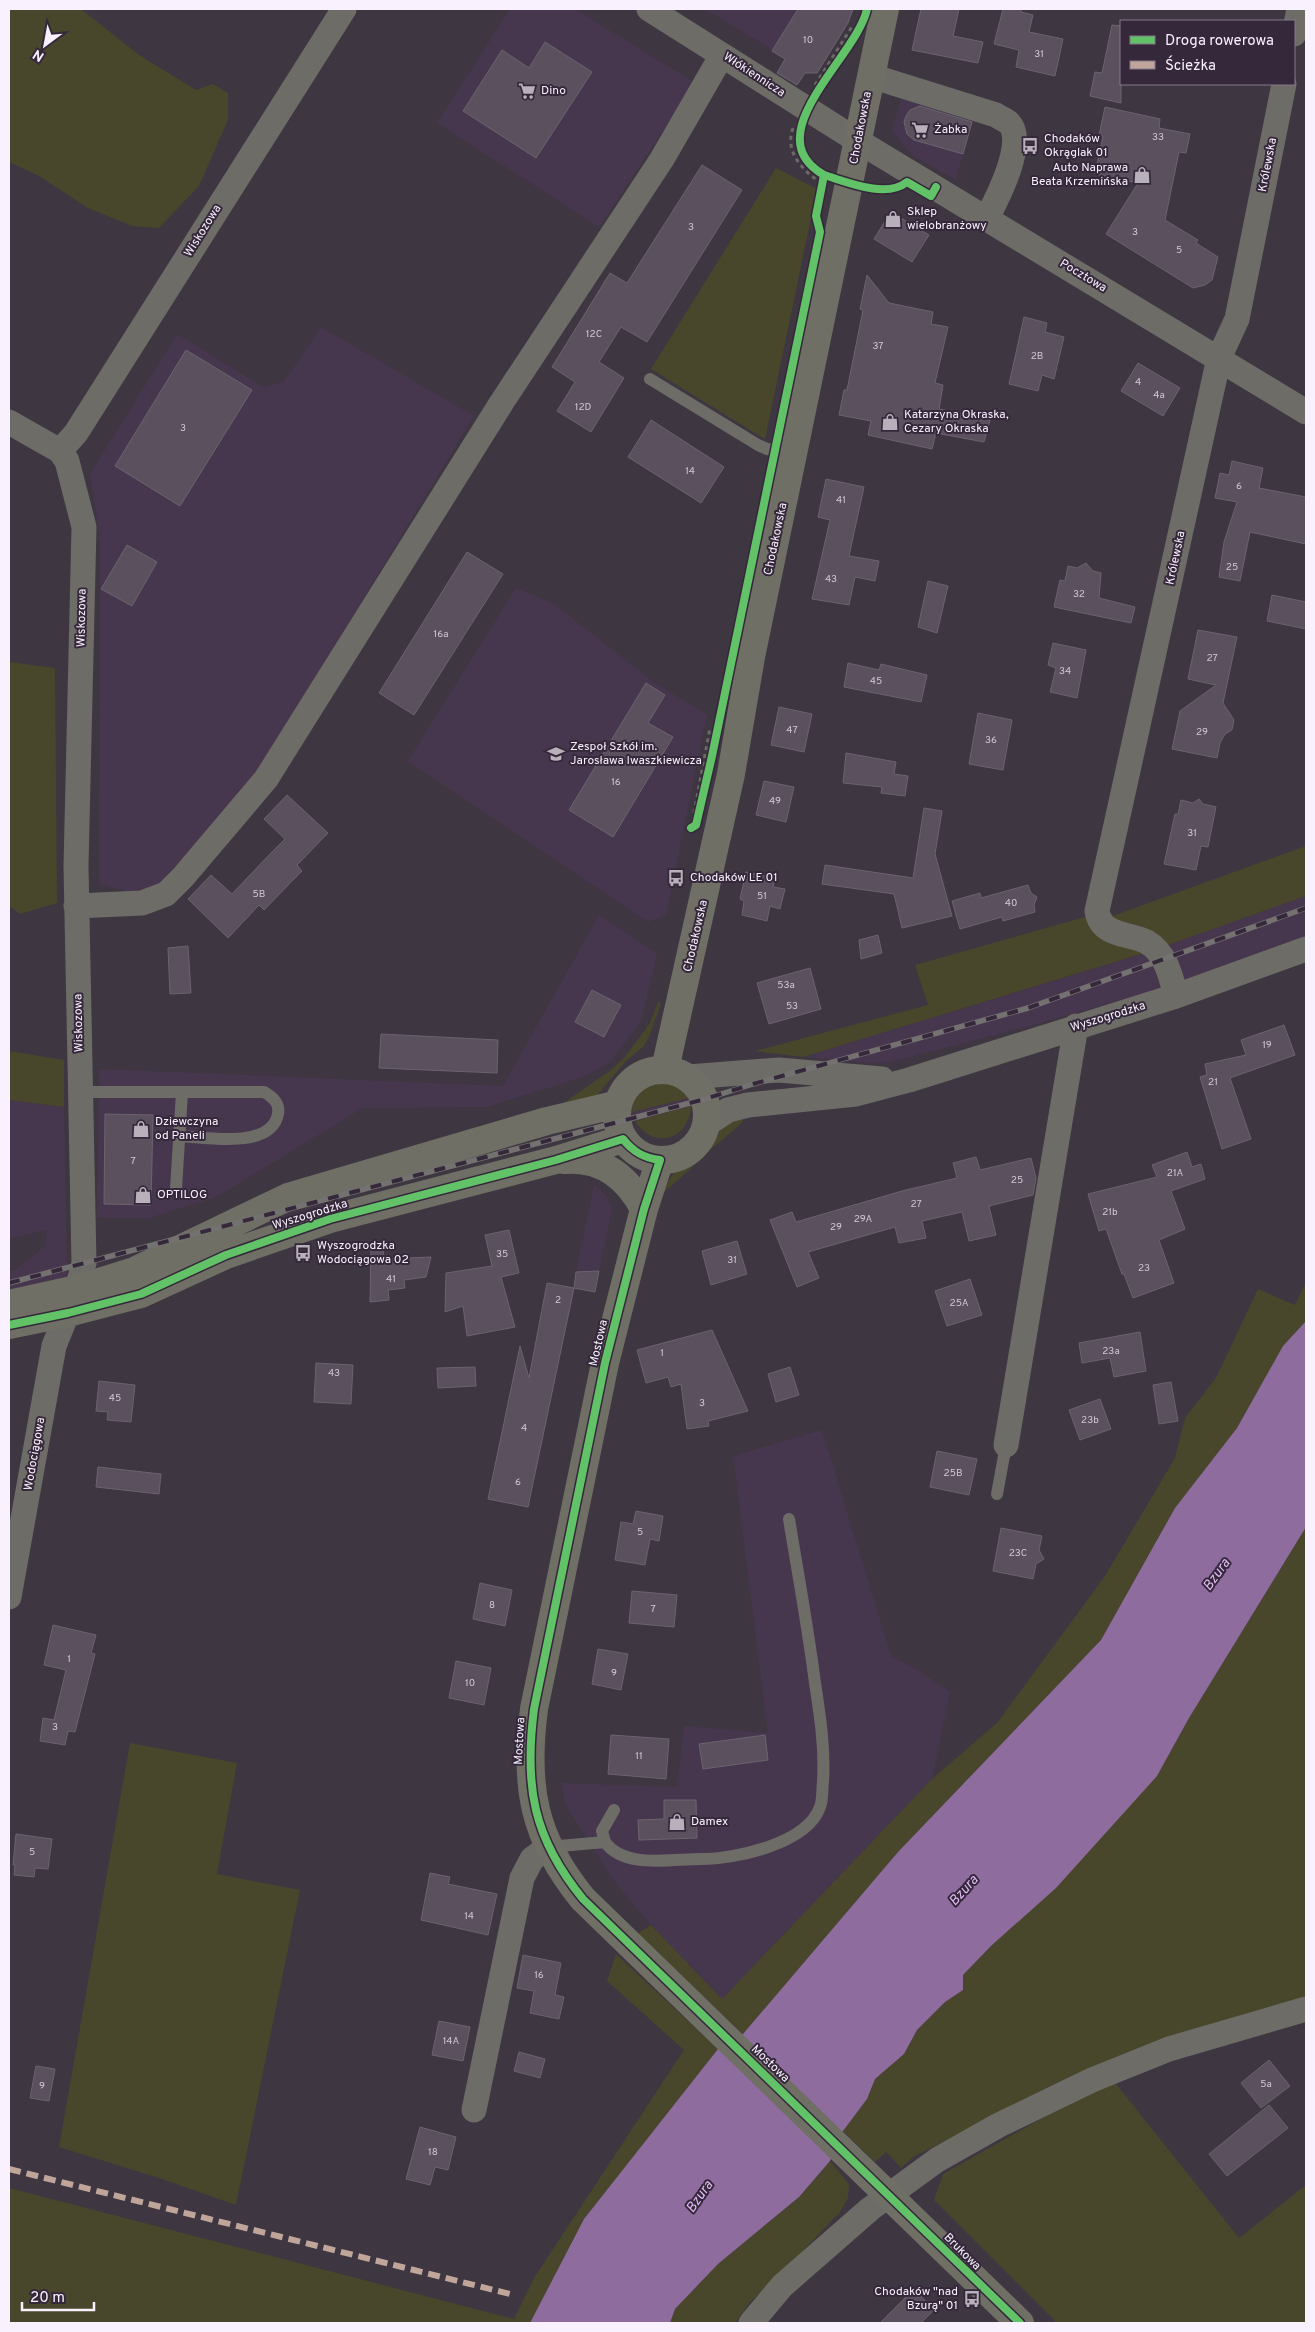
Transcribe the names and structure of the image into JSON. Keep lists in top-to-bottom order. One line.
{"streets":{"main road":["Chodakowska","Wyszogrodzka","Mostowa","Brukowa"],"street":["Włókiennicza","Królewska","Wiskozowa","Pocztowa","Wodociągowa"]},"crossings":[["Włókiennicza","Chodakowska"],["Włókiennicza","Pocztowa"],["Chodakowska","Pocztowa"],["Chodakowska","Wyszogrodzka"],["Chodakowska","Mostowa"],["Królewska","Pocztowa"],["Królewska","Wyszogrodzka"],["Wiskozowa","Wyszogrodzka"],["Wiskozowa","Wodociągowa"],["Wyszogrodzka","Mostowa"],["Wyszogrodzka","Wodociągowa"],["Mostowa","Brukowa"]],"water":["Bzura"],"places":{"supermarket":["Dino","Żabka"],"bus stop":["Chodaków Okrąglak 01","Chodaków LE 01","Wyszogrodzka Wodociągowa 02","Chodaków \"nad Bzurą\" 01"],"shop":["Auto Naprawa Beata Krzemińska","Sklep wielobranżowy","Katarzyna Okraska, Cezary Okraska","Dziewczyna od Paneli","OPTILOG","Damex"],"school or university":["Zespoł Szkół im. Jarosława Iwaszkiewicza"]},"house_numbers":["10","31","33","3","3","5","12C","37","2B","4","4a","12D","3","14","6","41","25","43","32","16a","27","34","45","47","29","36","16","49","31","5B","51","40","53a","53","19","21","7","21A","25","27","21b","29A","29","35","31","23","41","2","25A","23a","1","43","45","3","23b","4","25B","6","5","23C","8","7","1","9","10","3","11","5","14","16","14A","5a","9","18"],"legend":["Droga rowerowa","Ścieżka"],"scale_bar":"20 m","north":"bottom left"}
